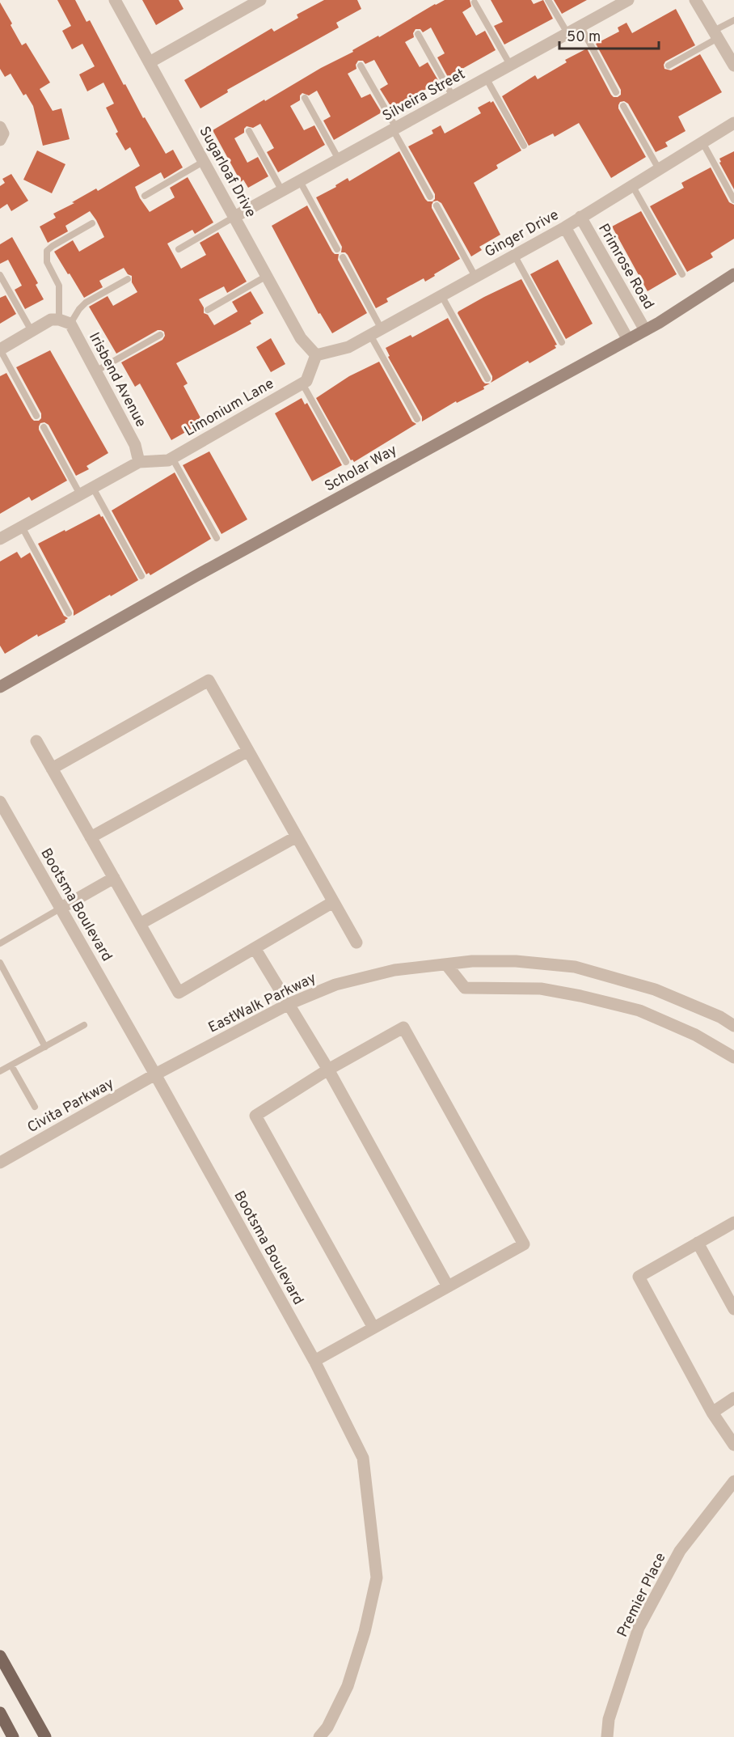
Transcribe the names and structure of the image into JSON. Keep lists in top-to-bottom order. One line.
{"streets":{"street":["Silveira Street","Sugarloaf Drive","Ginger Drive","Primrose Road","Irisbend Avenue","Limonium Lane","Scholar Way","Bootsma Boulevard","EastWalk Parkway","Civita Parkway","Premier Place"]},"crossings":[["Silveira Street","Sugarloaf Drive"],["Sugarloaf Drive","Ginger Drive"],["Ginger Drive","Primrose Road"],["Primrose Road","Scholar Way"],["Irisbend Avenue","Limonium Lane"],["Bootsma Boulevard","EastWalk Parkway"],["Bootsma Boulevard","Civita Parkway"],["EastWalk Parkway","Civita Parkway"]],"scale_bar":"50 m"}
